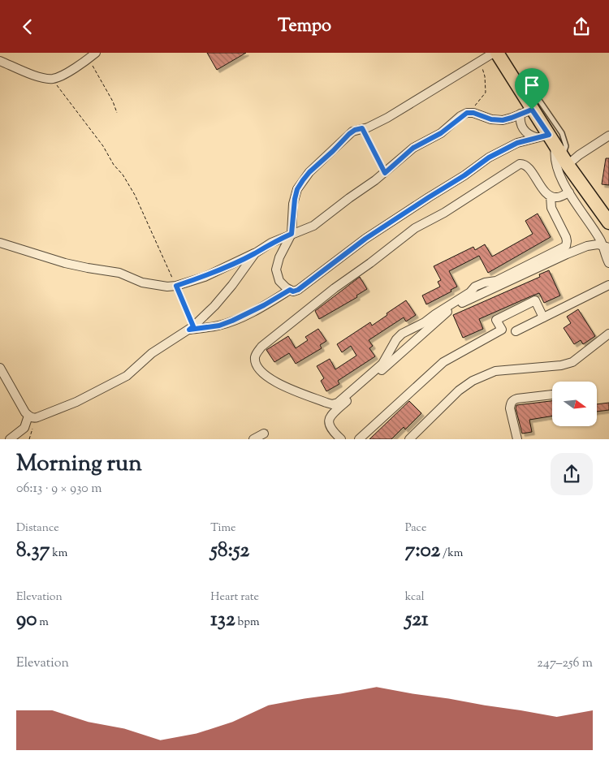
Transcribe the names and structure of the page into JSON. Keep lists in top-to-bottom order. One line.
{"north":"right","page":{"header":"Tempo","heading":["Morning run","06:13 · 9 × 930 m"],"stats":[["Distance","8.37 km"],["Time","58:52"],["Pace","7:02 /km"],["Elevation","90 m"],["Heart rate","132 bpm"],["kcal","521"]],"chart":["Elevation","247–256 m"]}}
